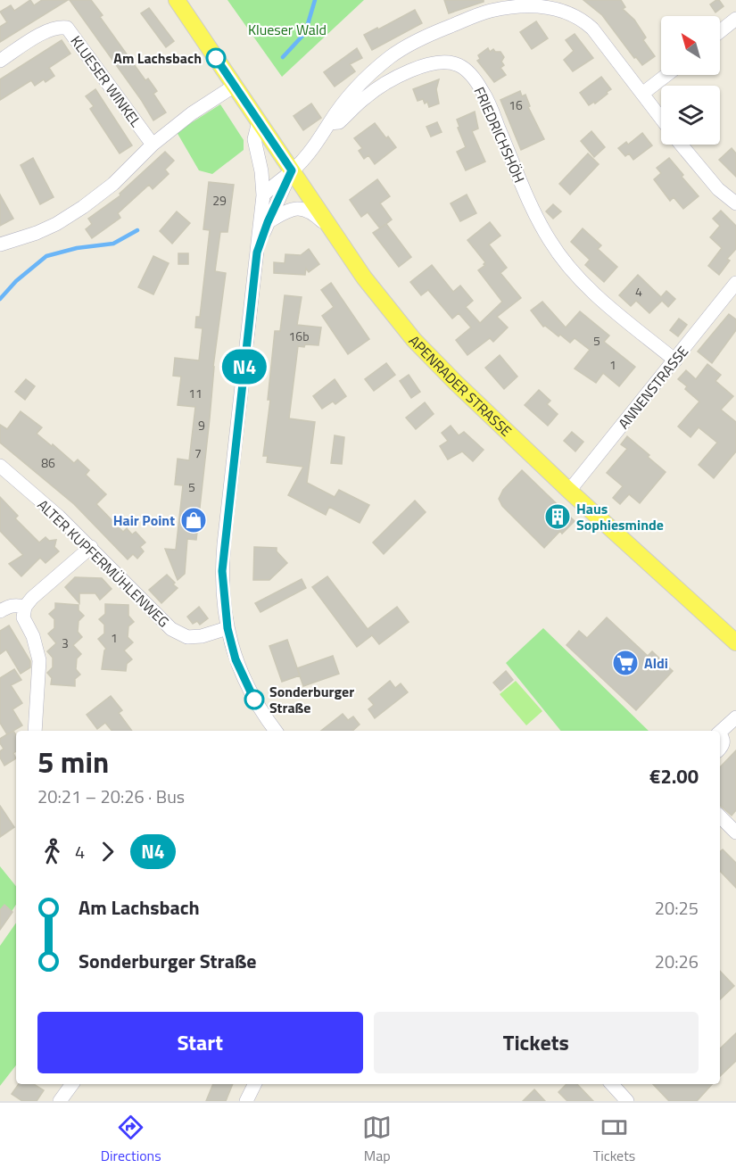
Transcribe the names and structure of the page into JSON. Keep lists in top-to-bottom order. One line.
{"streets":{"main road":["APENRADER STRASSE"],"street":["KLUESER WINKEL","FRIEDRICHSHÖH","ANNENSTRASSE","ALTER KUPFERMÜHLENWEG"]},"crossings":[["FRIEDRICHSHÖH","APENRADER STRASSE"],["FRIEDRICHSHÖH","ANNENSTRASSE"],["APENRADER STRASSE","ANNENSTRASSE"]],"parks":["Klueser Wald"],"places":{"other":["Am Lachsbach","Sonderburger Straße"],"building":["Haus Sophiesminde"],"shop":["Hair Point"],"supermarket":["Aldi"]},"lines":["bus line N4"],"house_numbers":["16","29","4","16b","5","1","11","9","7","86","5","1","3"],"north":"top left","page":{"on_map":"N4","heading":["5 min","20:21 – 20:26 · Bus","€2.00"],"legs":["4","N4"],"list":[{"name":"Am Lachsbach","value":"20:25"},{"name":"Sonderburger Straße","value":"20:26"}],"buttons":["Start","Tickets"],"tabs":["Directions","Map","Tickets"]}}
